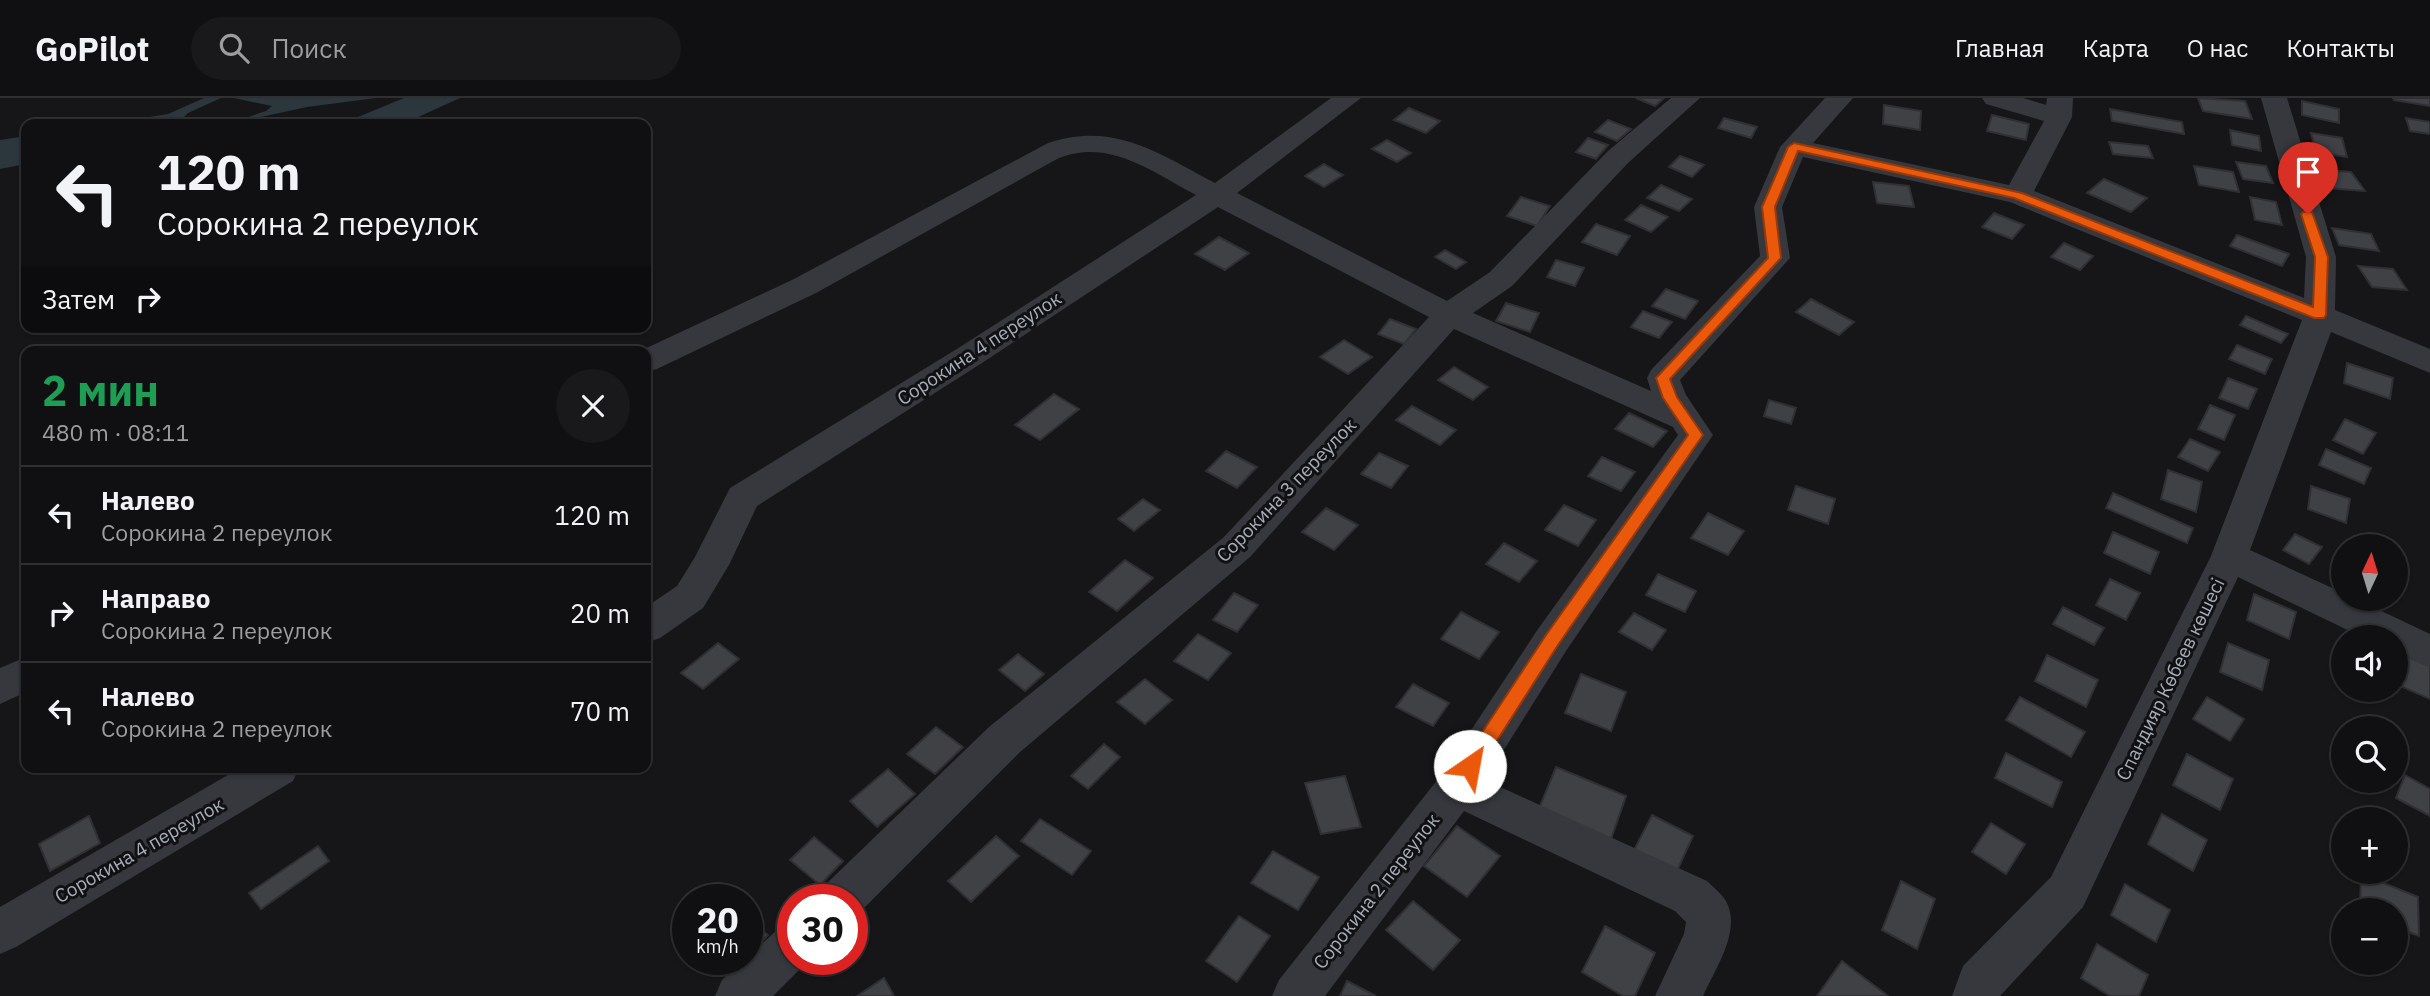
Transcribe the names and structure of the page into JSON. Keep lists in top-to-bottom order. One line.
{"streets":{"street":["Сорокина 4 переулок","Сорокина 3 переулок","Спандияр Көбеев көшесі","Сорокина 2 переулок"]},"north":"top","page":{"header":"GoPilot","search":"Поиск","nav":["Главная","Карта","О нас","Контакты"],"turn":["120 m","Сорокина 2 переулок"],"then":"Затем","heading":["2 мин","480 m · 08:11"],"list":[{"name":"Налево","note":"Сорокина 2 переулок","value":"120 m"},{"name":"Направо","note":"Сорокина 2 переулок","value":"20 m"},{"name":"Налево","note":"Сорокина 2 переулок","value":"70 m"}],"map_buttons":["+","−"],"speed":"20 km/h","limit":"30"}}
